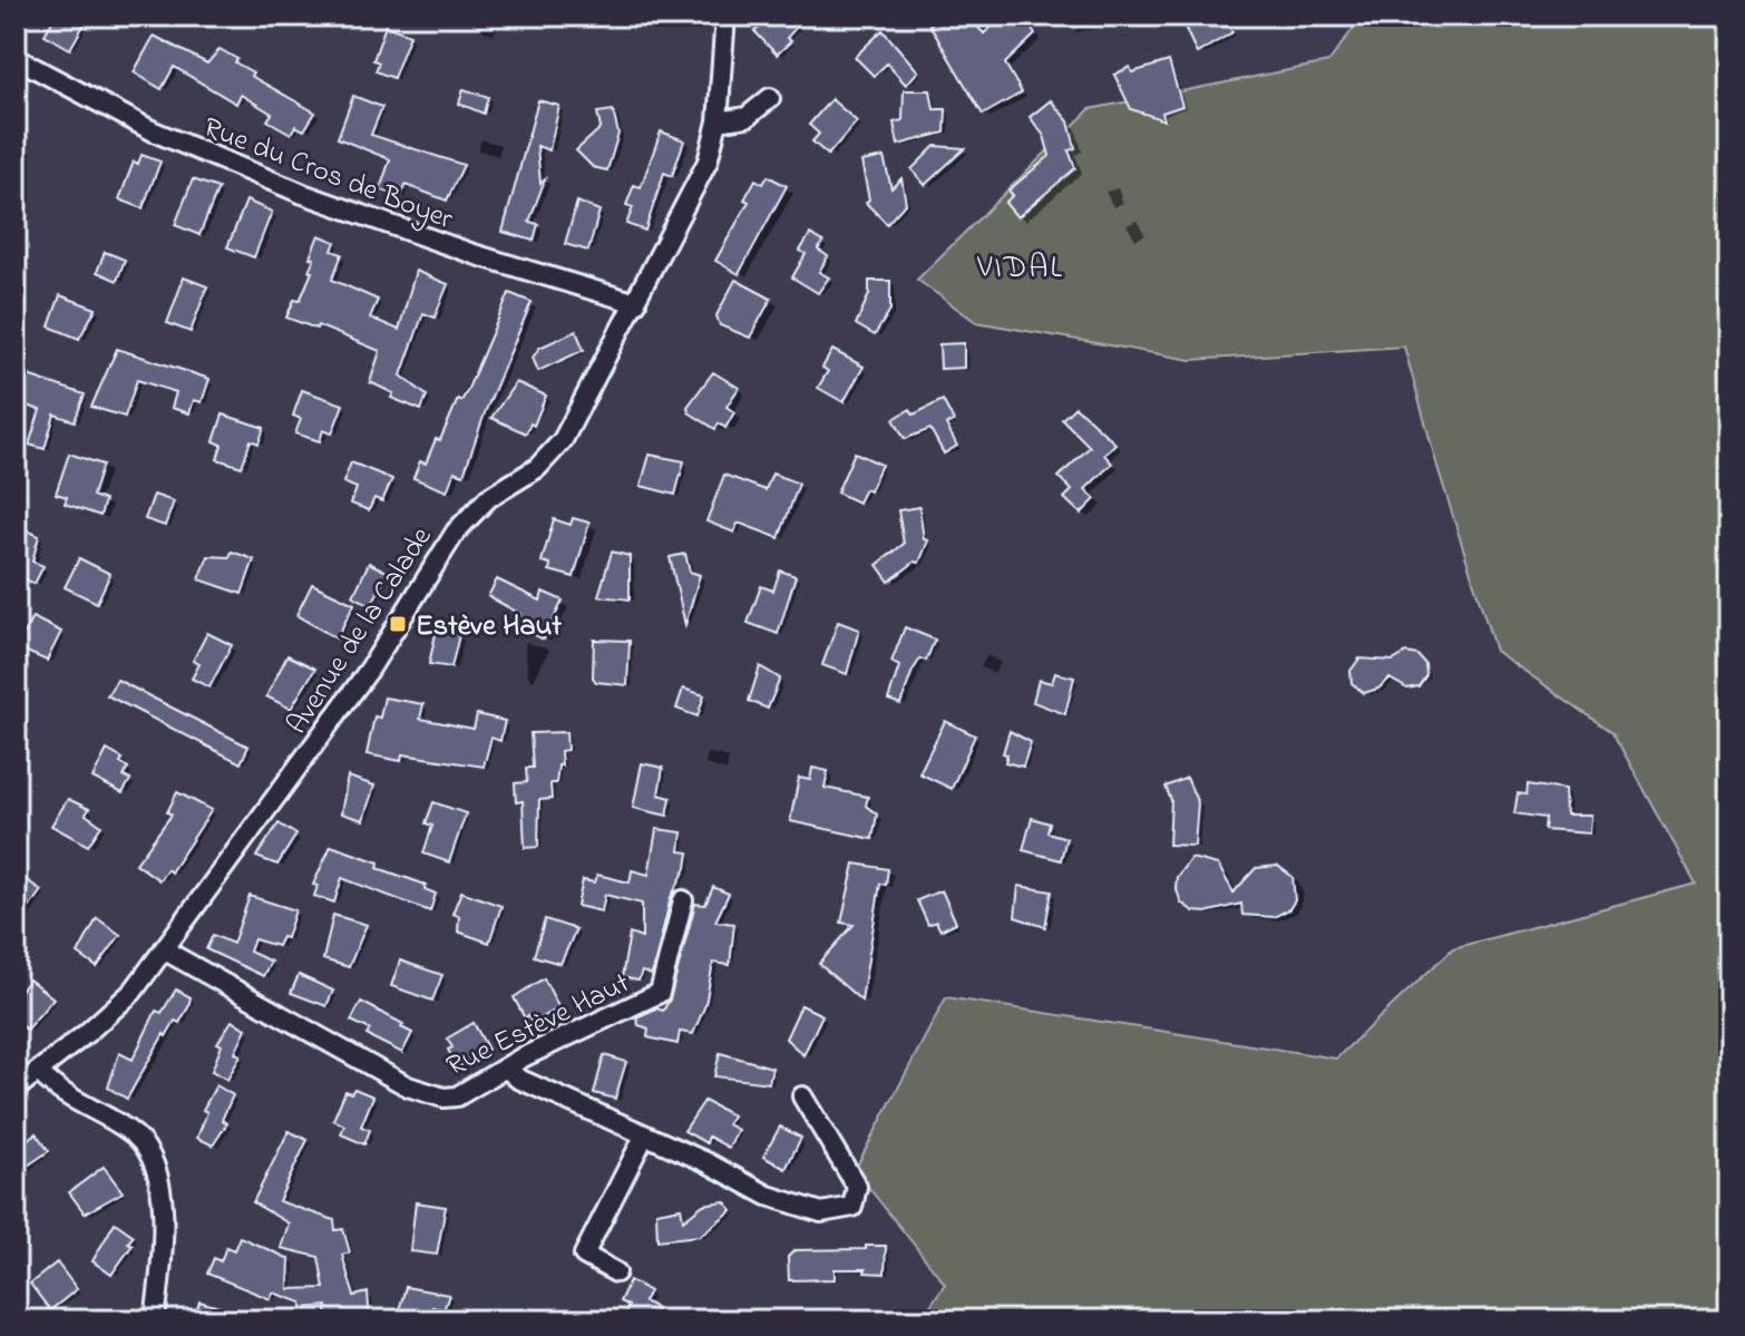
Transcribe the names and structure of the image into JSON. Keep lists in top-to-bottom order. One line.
{"streets":{"street":["Rue du Cros de Boyer","Avenue de la Calade","Rue Estève Haut"]},"crossings":[["Rue du Cros de Boyer","Avenue de la Calade"],["Avenue de la Calade","Rue Estève Haut"]],"districts":["VIDAL"],"places":{"transit":["Estève Haut"]}}
